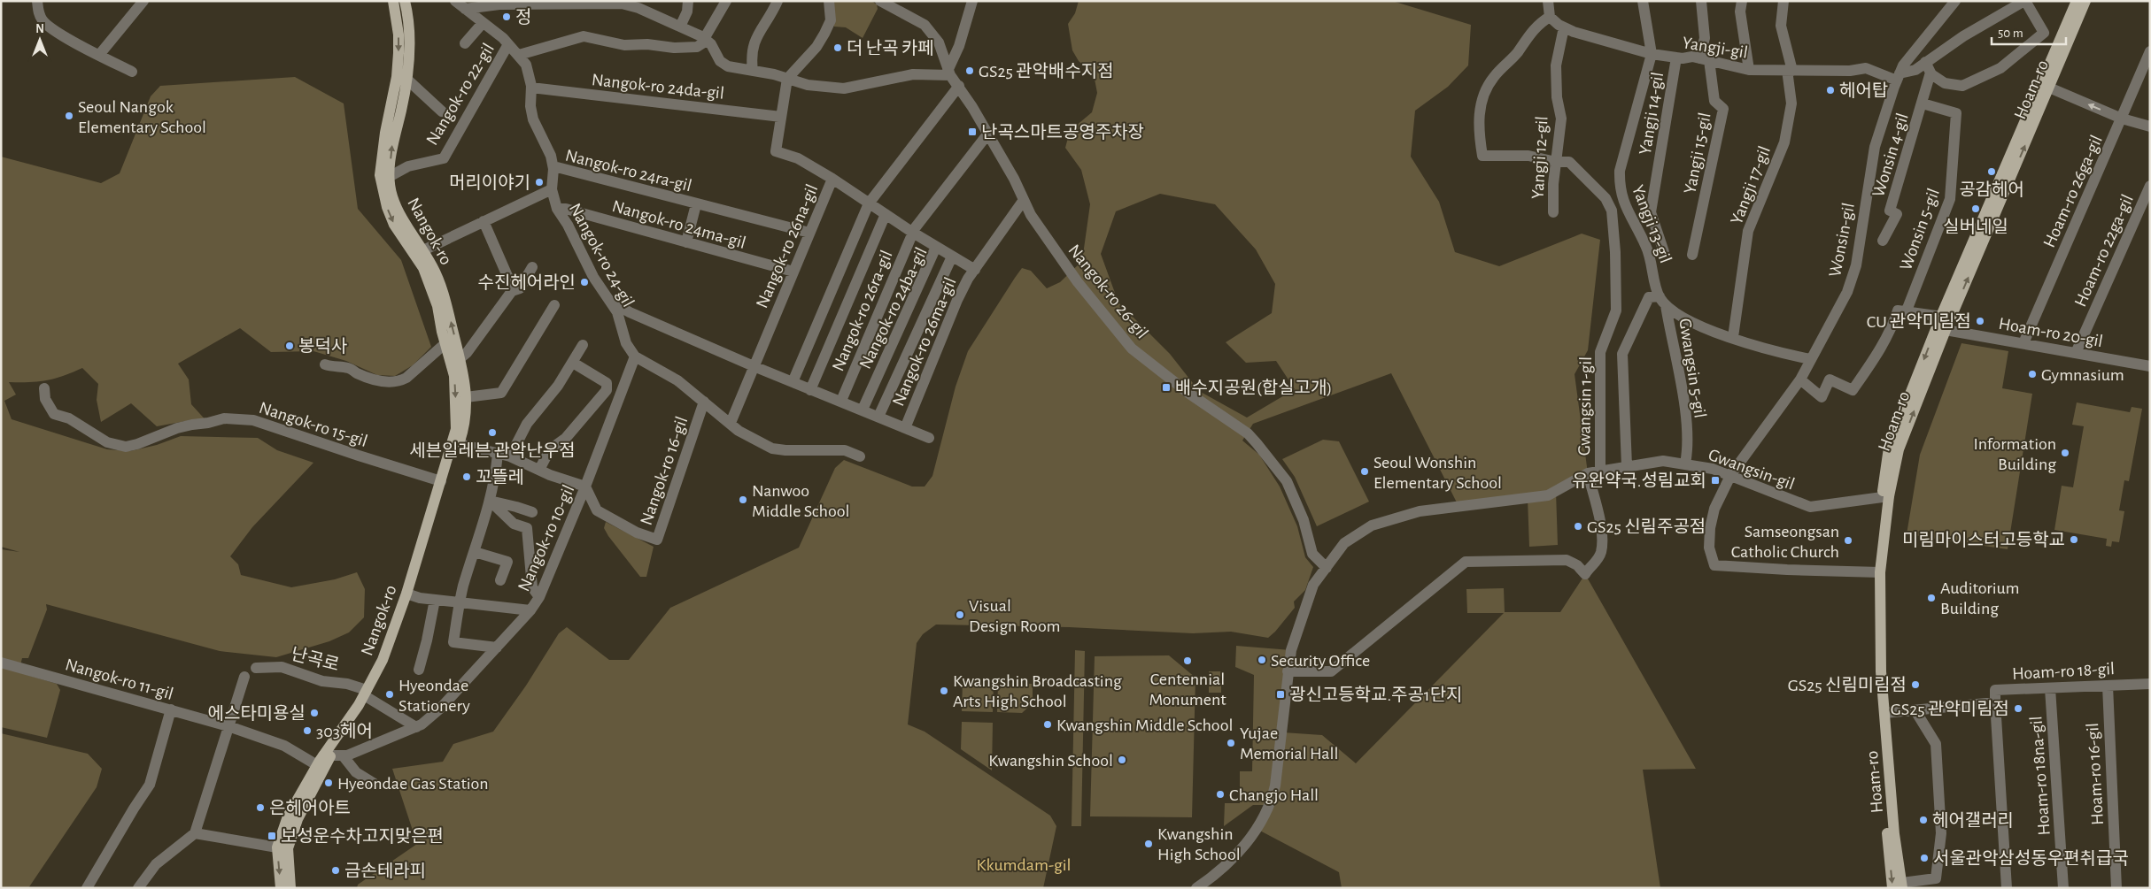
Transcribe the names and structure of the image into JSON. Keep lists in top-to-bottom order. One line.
{"streets":{"main road":["Hoam-ro","Nangok-ro"],"street":["Yangji-gil","Nangok-ro 24da-gil","Nangok-ro 22-gil","Yangji 14-gil","Yangji 15-gil","Wonsin 4-gil","Yangji 12-gil","Nangok-ro 24ra-gil","Yangji 17-gil","Hoam-ro 26ga-gil","Nangok-ro 24ma-gil","Yangji 13-gil","Wonsin 5-gil","Wonsin-gil","Nangok-ro 26na-gil","Hoam-ro 22ga-gil","Nangok-ro 24-gil","Nangok-ro 26-gil","Nangok-ro 24ba-gil","Nangok-ro 26ra-gil","Hoam-ro 20-gil","Nangok-ro 26ma-gil","Gwangsin 5-gil","Gwangsin 1-gil","Nangok-ro 15-gil","Gwangsin-gil","Nangok-ro 16-gil","Nangok-ro 10-gil","난곡로","Hoam-ro 18-gil","Nangok-ro 11-gil","Hoam-ro 16-gil","Hoam-ro 18na-gil"]},"crossings":[["Yangji-gil","Yangji 14-gil"],["Yangji-gil","Yangji 15-gil"],["Yangji-gil","Yangji 12-gil"],["Yangji-gil","Yangji 17-gil"],["Yangji-gil","Yangji 13-gil"],["Yangji-gil","Wonsin-gil"],["Yangji-gil","Gwangsin 1-gil"],["Nangok-ro 24da-gil","Nangok-ro 26na-gil"],["Nangok-ro 24da-gil","Nangok-ro 24-gil"],["Hoam-ro","Wonsin-gil"],["Hoam-ro","Hoam-ro 20-gil"],["Hoam-ro","Gwangsin-gil"],["Hoam-ro","Hoam-ro 18-gil"],["Nangok-ro 22-gil","Nangok-ro"],["Nangok-ro 22-gil","Nangok-ro 24-gil"],["Wonsin 4-gil","Wonsin 5-gil"],["Yangji 12-gil","Gwangsin 1-gil"],["Nangok-ro 24ra-gil","Nangok-ro 24ma-gil"],["Nangok-ro 24ra-gil","Nangok-ro 26na-gil"],["Nangok-ro 24ra-gil","Nangok-ro 24-gil"],["Hoam-ro 26ga-gil","Hoam-ro 20-gil"],["Nangok-ro 24ma-gil","Nangok-ro 26na-gil"],["Nangok-ro 24ma-gil","Nangok-ro 24-gil"],["Yangji 13-gil","Gwangsin 5-gil"],["Nangok-ro","Nangok-ro 15-gil"],["Nangok-ro","Nangok-ro 10-gil"],["Nangok-ro","난곡로"],["Nangok-ro","Nangok-ro 11-gil"],["Wonsin-gil","Gwangsin-gil"],["Hoam-ro 22ga-gil","Hoam-ro 20-gil"],["Nangok-ro 24-gil","Nangok-ro 10-gil"],["Nangok-ro 26-gil","Nangok-ro 26ra-gil"],["Nangok-ro 26-gil","Nangok-ro 26ma-gil"],["Nangok-ro 26-gil","Gwangsin-gil"],["Nangok-ro 24ba-gil","Nangok-ro 26ma-gil"],["Gwangsin 5-gil","Gwangsin-gil"],["Gwangsin 1-gil","Gwangsin-gil"],["Nangok-ro 16-gil","Nangok-ro 10-gil"],["Nangok-ro 10-gil","난곡로"],["Nangok-ro 10-gil","Nangok-ro 11-gil"],["Hoam-ro 18-gil","Hoam-ro 16-gil"],["Hoam-ro 18-gil","Hoam-ro 18na-gil"]],"parks":["Kkumdam-gil"],"places":{"other":["정","더 난곡 카페","GS25 관악배수지점","헤어탑","Seoul Nangok Elementary School","공감헤어","머리이야기","실버네일","수진헤어라인","CU 관악미림점","봉덕사","Gymnasium","세븐일레븐 관악난우점","Information Building","Seoul Wonshin Elementary School","꼬뜰레","Nanwoo Middle School","GS25 신림주공점","미림마이스터고등학교","Samseongsan Catholic Church","Auditorium Building","Visual Design Room","Security Office","Centennial Monument","GS25 신림미림점","Kwangshin Broadcasting Arts High School","Hyeondae Stationery","GS25 관악미림점","에스타미용실","Kwangshin Middle School","303헤어","Yujae Memorial Hall","Kwangshin School","Hyeondae Gas Station","Changjo Hall","은헤어아트","헤어갤러리","Kwangshin High School","서울관악삼성동우편취급국","금손테라피"],"transit":["난곡스마트공영주차장","배수지공원(합실고개)","유완약국.성림교회","광신고등학교.주공1단지","보성운수차고지맞은편"]},"scale_bar":"50 m","north":"top"}
